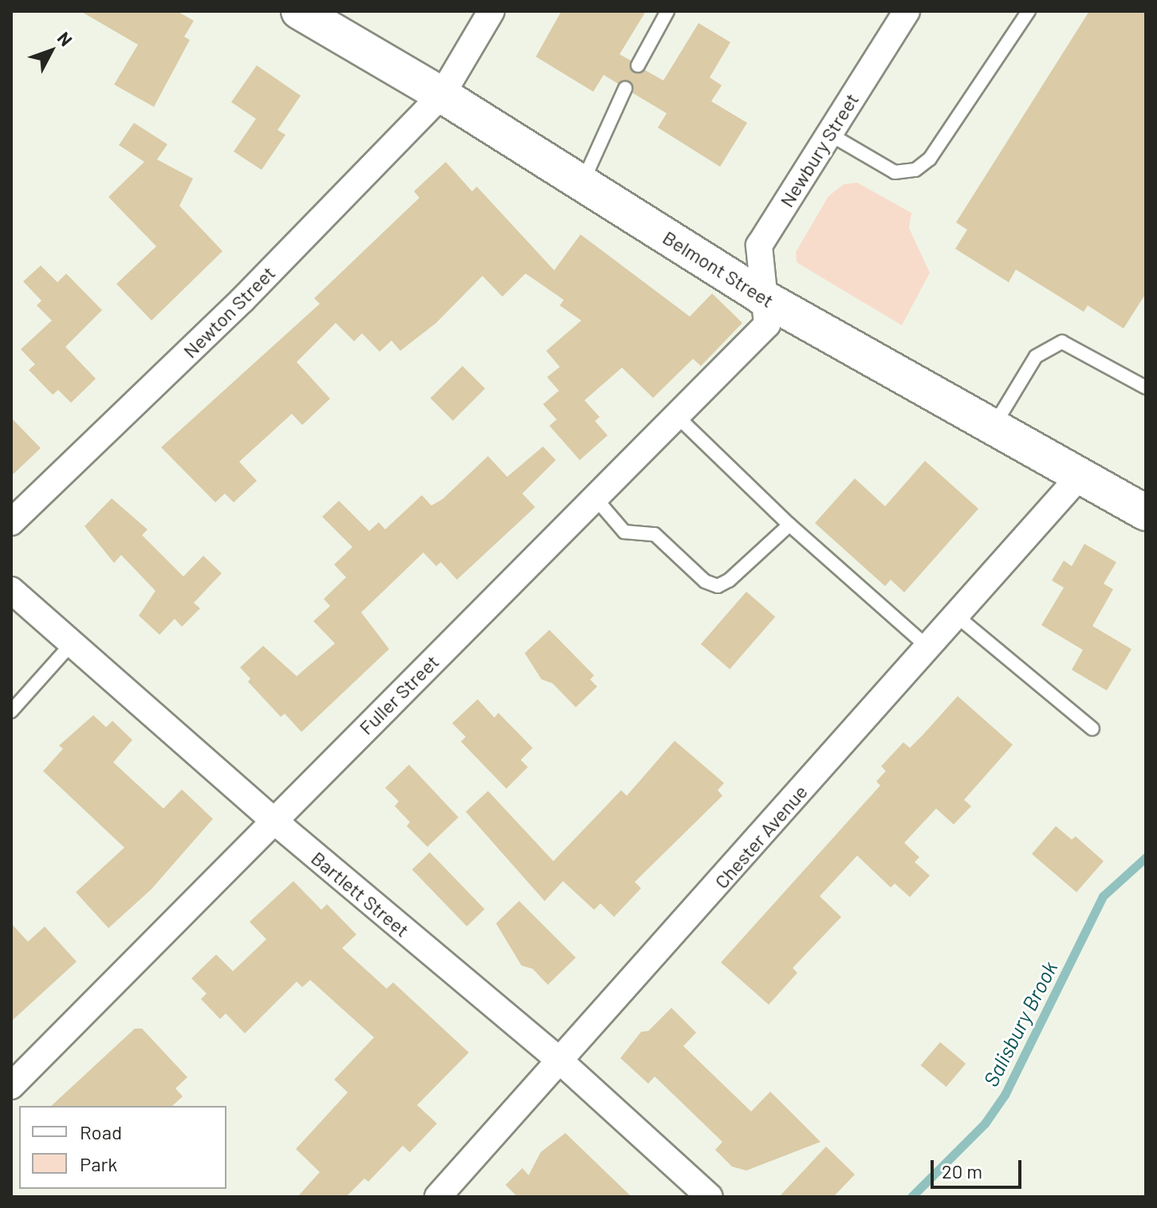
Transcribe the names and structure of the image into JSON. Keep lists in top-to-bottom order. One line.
{"streets":{"main road":["Belmont Street"],"street":["Newbury Street","Newton Street","Fuller Street","Chester Avenue","Bartlett Street"]},"crossings":[["Newbury Street","Belmont Street"],["Newbury Street","Fuller Street"],["Belmont Street","Newton Street"],["Belmont Street","Fuller Street"],["Belmont Street","Chester Avenue"],["Fuller Street","Bartlett Street"],["Chester Avenue","Bartlett Street"]],"water":["Salisbury Brook"],"legend":["Road","Park"],"scale_bar":"20 m","north":"top right"}
